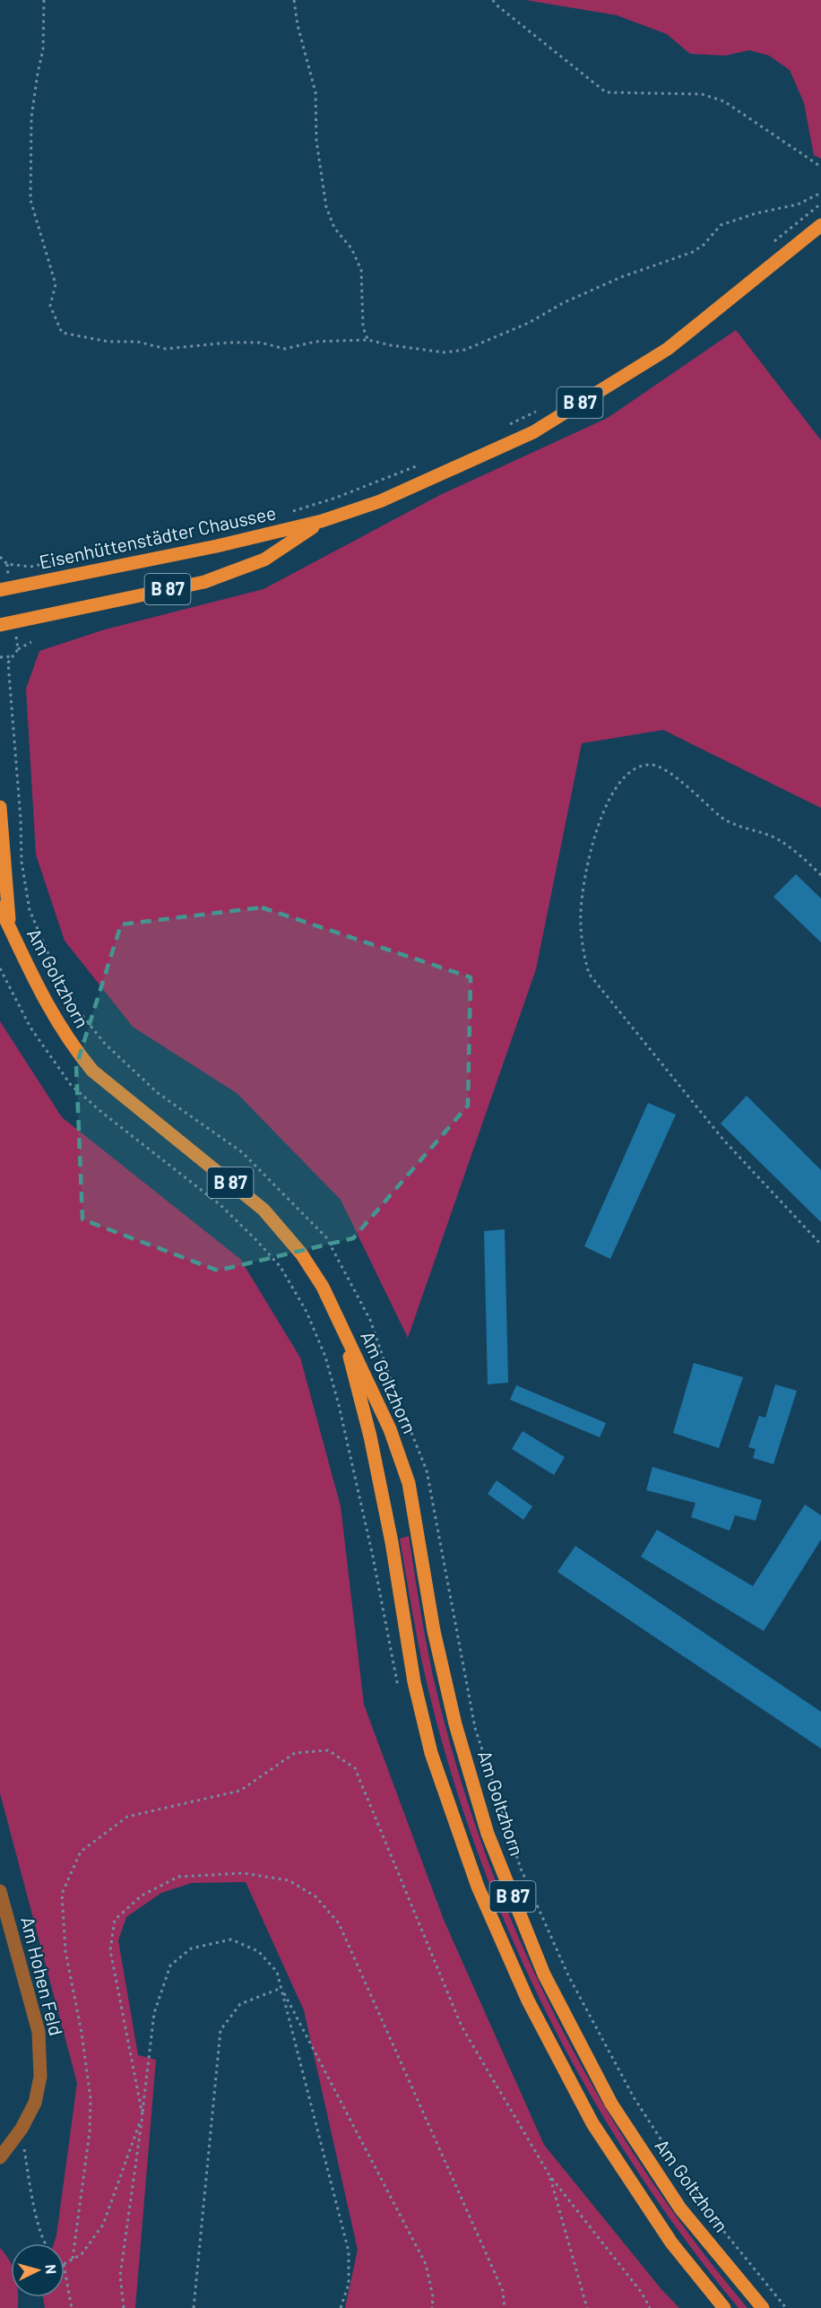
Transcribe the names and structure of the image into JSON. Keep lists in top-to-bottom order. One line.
{"streets":{"main road":["B 87","Eisenhüttenstädter Chaussee","Am Goltzhorn"],"street":["Am Hohen Feld"]},"north":"right"}
